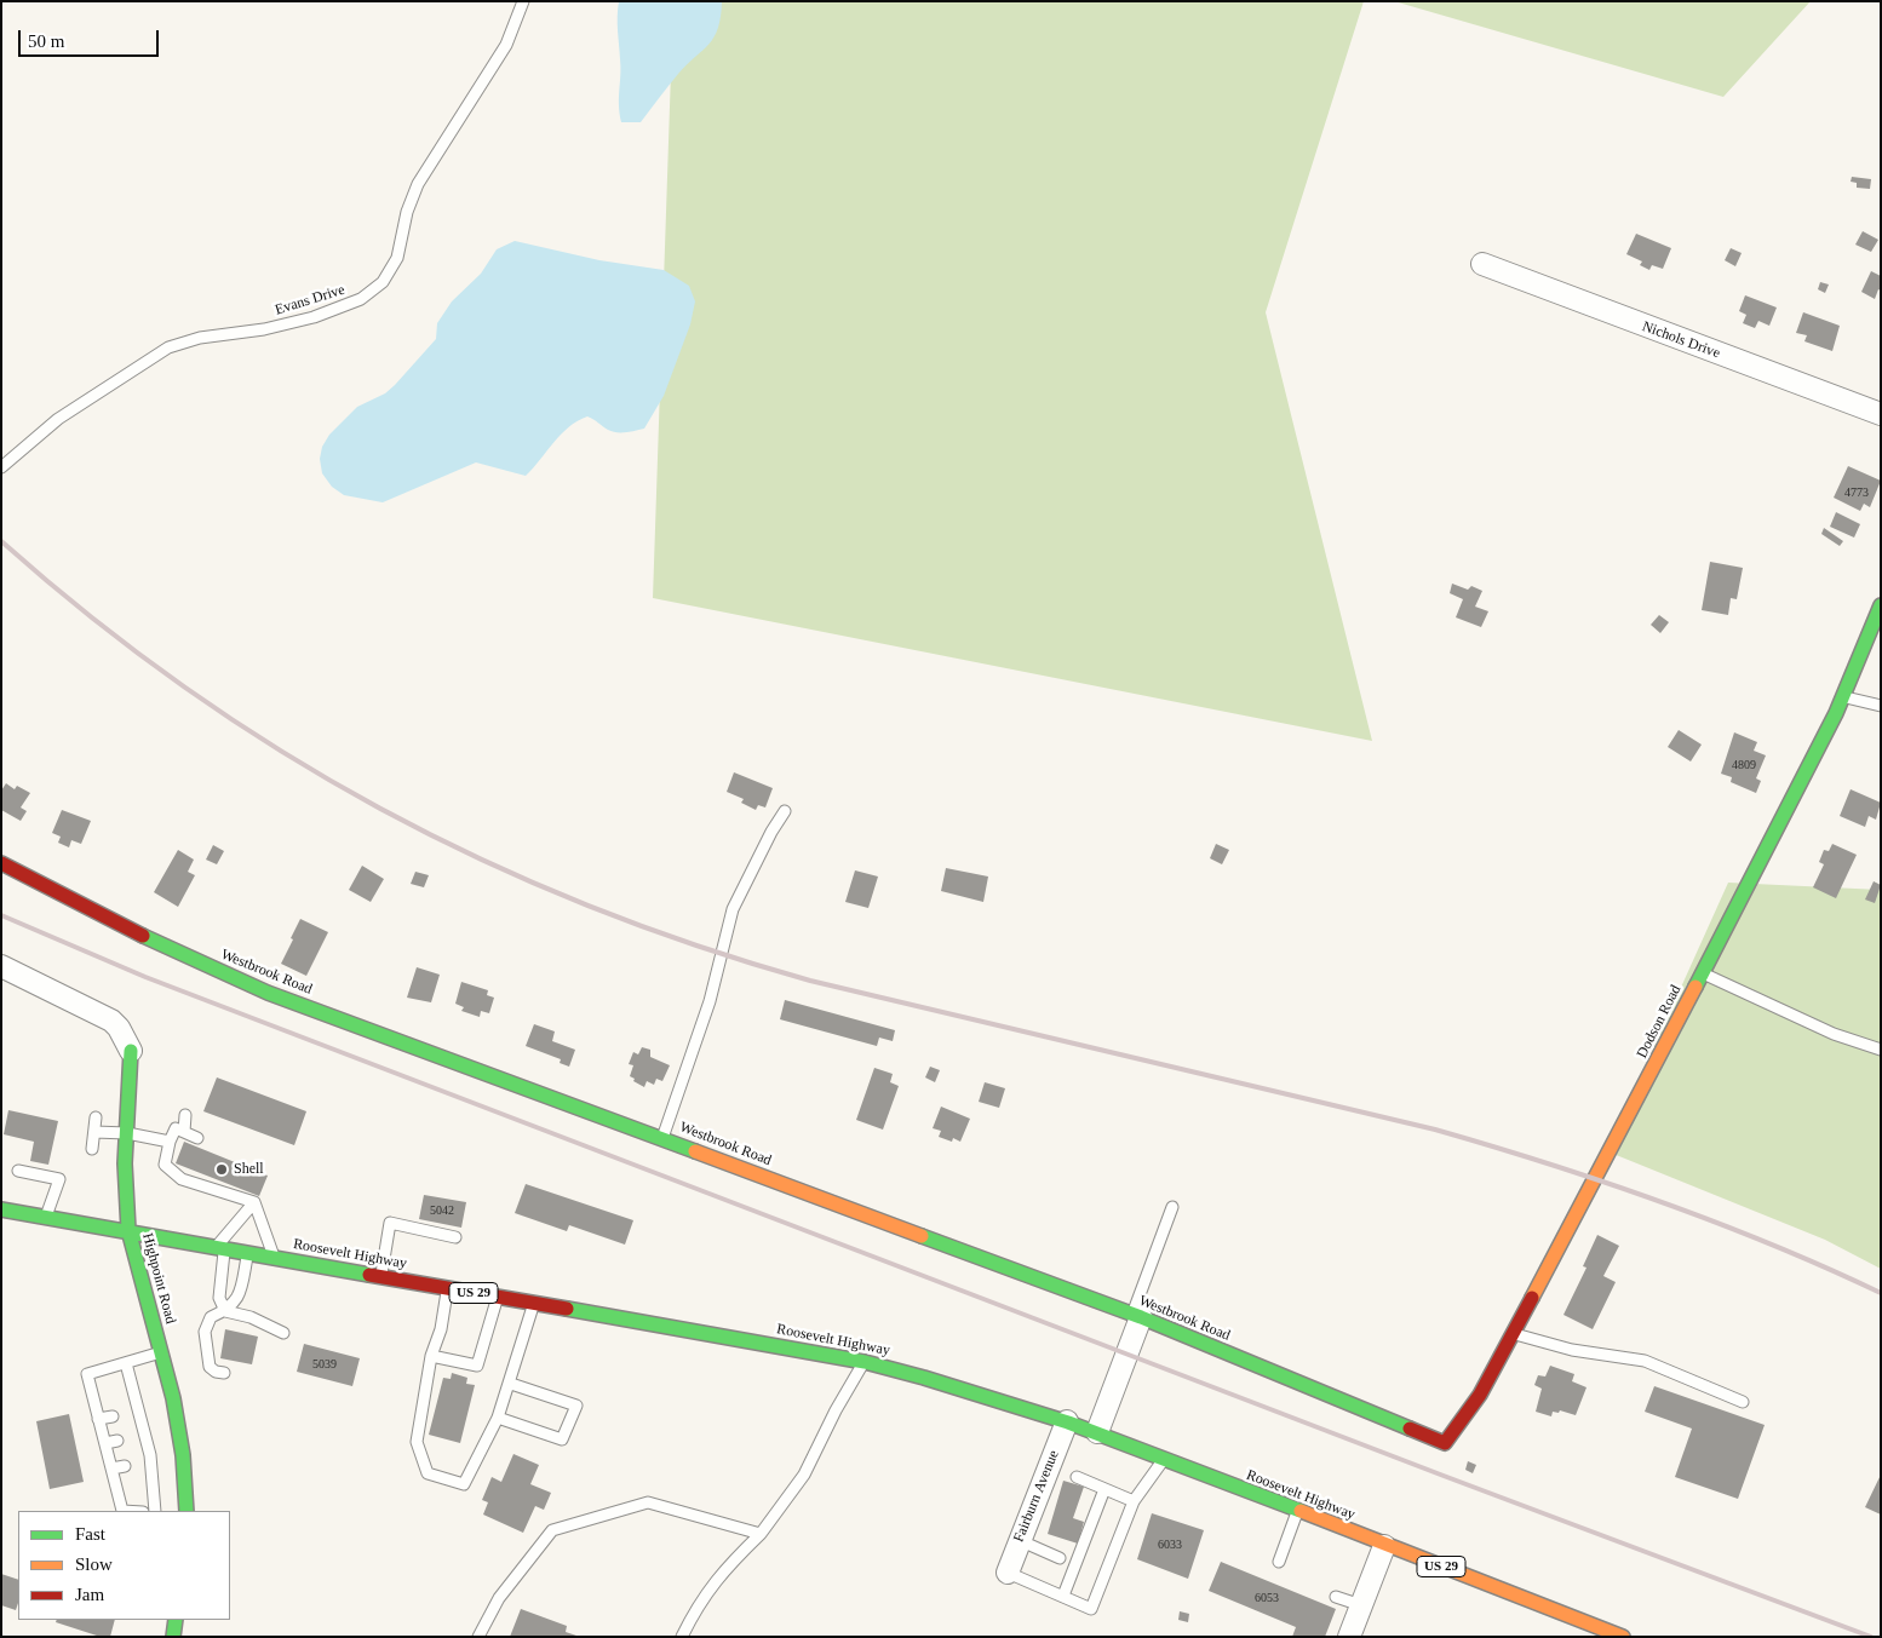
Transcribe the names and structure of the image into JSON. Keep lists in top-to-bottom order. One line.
{"streets":{"street":["Nichols Drive","Westbrook Road","Dodson Road","Roosevelt Highway","Highpoint Road","US 29","Fairburn Avenue"],"lane":["Evans Drive"]},"crossings":[["Westbrook Road","Dodson Road"],["Roosevelt Highway","Highpoint Road"],["Roosevelt Highway","Fairburn Avenue"]],"places":["Shell"],"house_numbers":["4773","4809","5042","5039","6033","6053"],"legend":["Fast","Slow","Jam"],"scale_bar":"50 m"}
